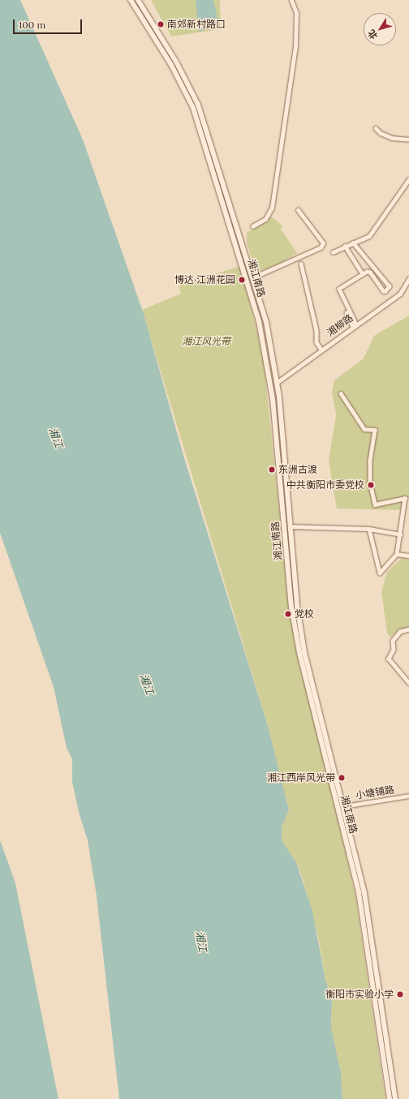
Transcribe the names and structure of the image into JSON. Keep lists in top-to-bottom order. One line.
{"streets":{"main road":["湘江南路"],"street":["湘柳路","小塘铺路"]},"crossings":[["湘江南路","湘柳路"],["湘江南路","小塘铺路"]],"water":["湘江"],"parks":["湘江风光带"],"places":["南郊新村路口","博达·江洲花园","东洲古渡","中共衡阳市委党校","党校","湘江西岸风光带","衡阳市实验小学"],"scale_bar":"100 m","north":"bottom left"}
